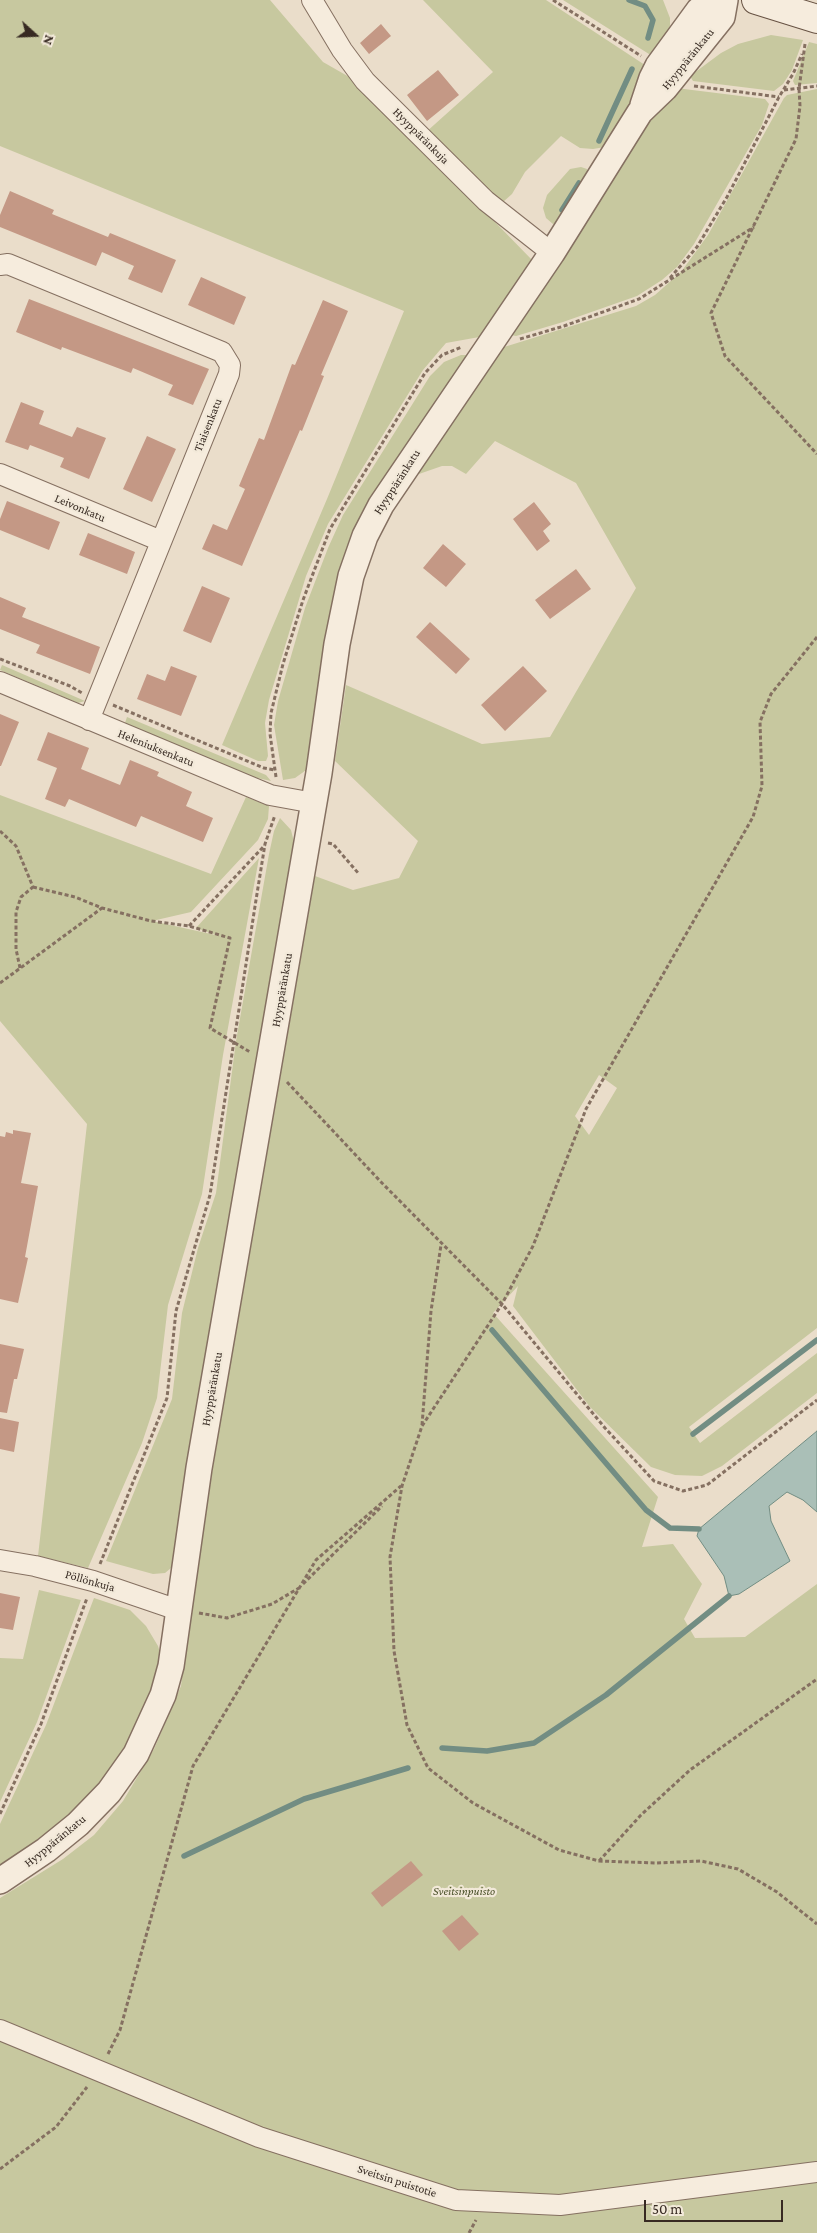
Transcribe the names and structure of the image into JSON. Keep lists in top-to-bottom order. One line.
{"streets":{"street":["Hyyppäränkatu","Hyyppäränkuja","Tiaisenkatu","Leivonkatu","Heleniuksenkatu","Pöllönkuja","Sveitsin puistotie"]},"crossings":[["Hyyppäränkatu","Hyyppäränkuja"],["Hyyppäränkatu","Heleniuksenkatu"],["Hyyppäränkatu","Pöllönkuja"],["Tiaisenkatu","Leivonkatu"],["Tiaisenkatu","Heleniuksenkatu"]],"parks":["Sveitsinpuisto"],"scale_bar":"50 m","north":"right"}
